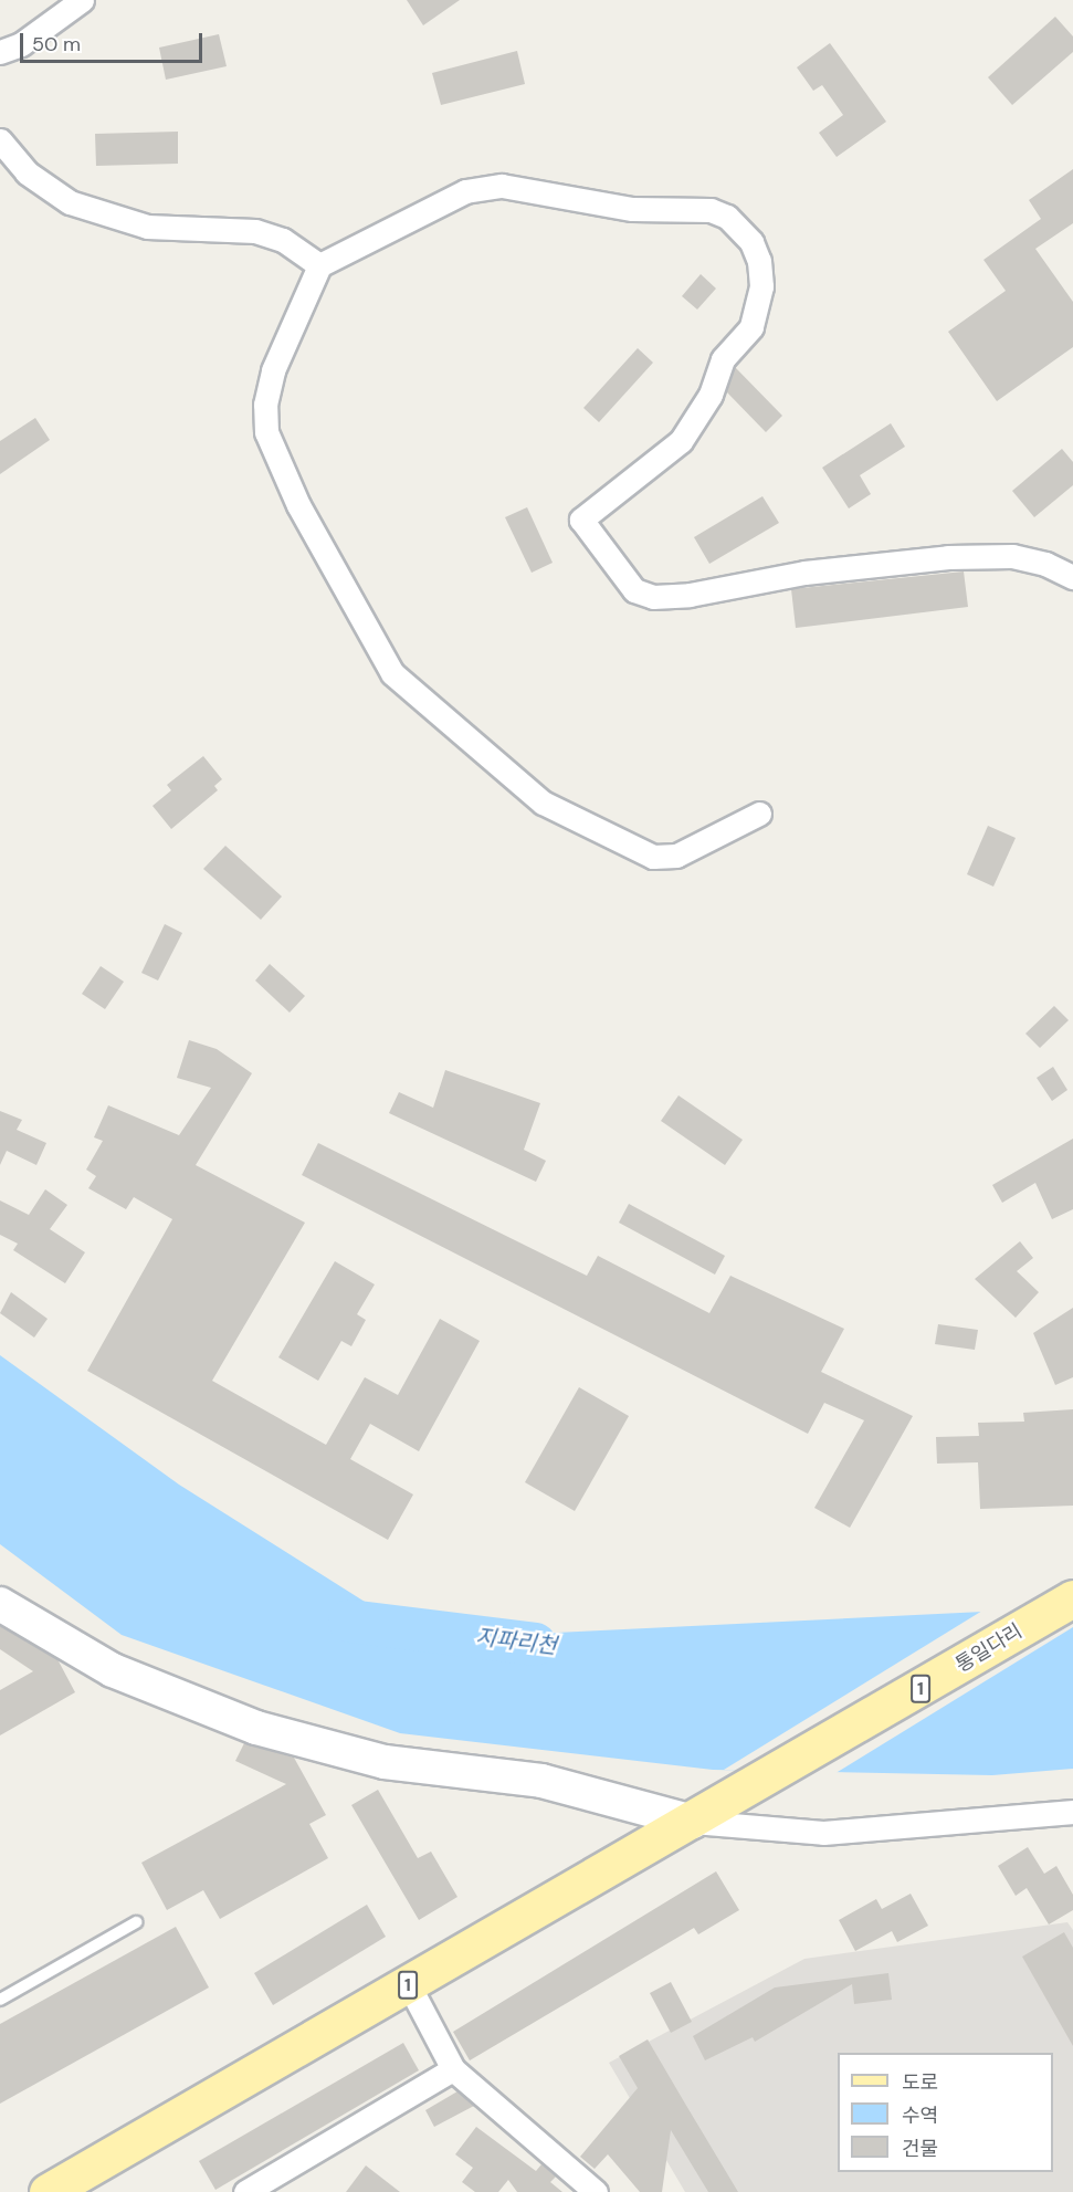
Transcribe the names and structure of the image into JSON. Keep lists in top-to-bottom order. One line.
{"streets":{"main road":["통일다리","1"]},"crossings":[["통일다리","1"]],"water":["지파리천"],"legend":["도로","수역","건물"],"scale_bar":"50 m"}
